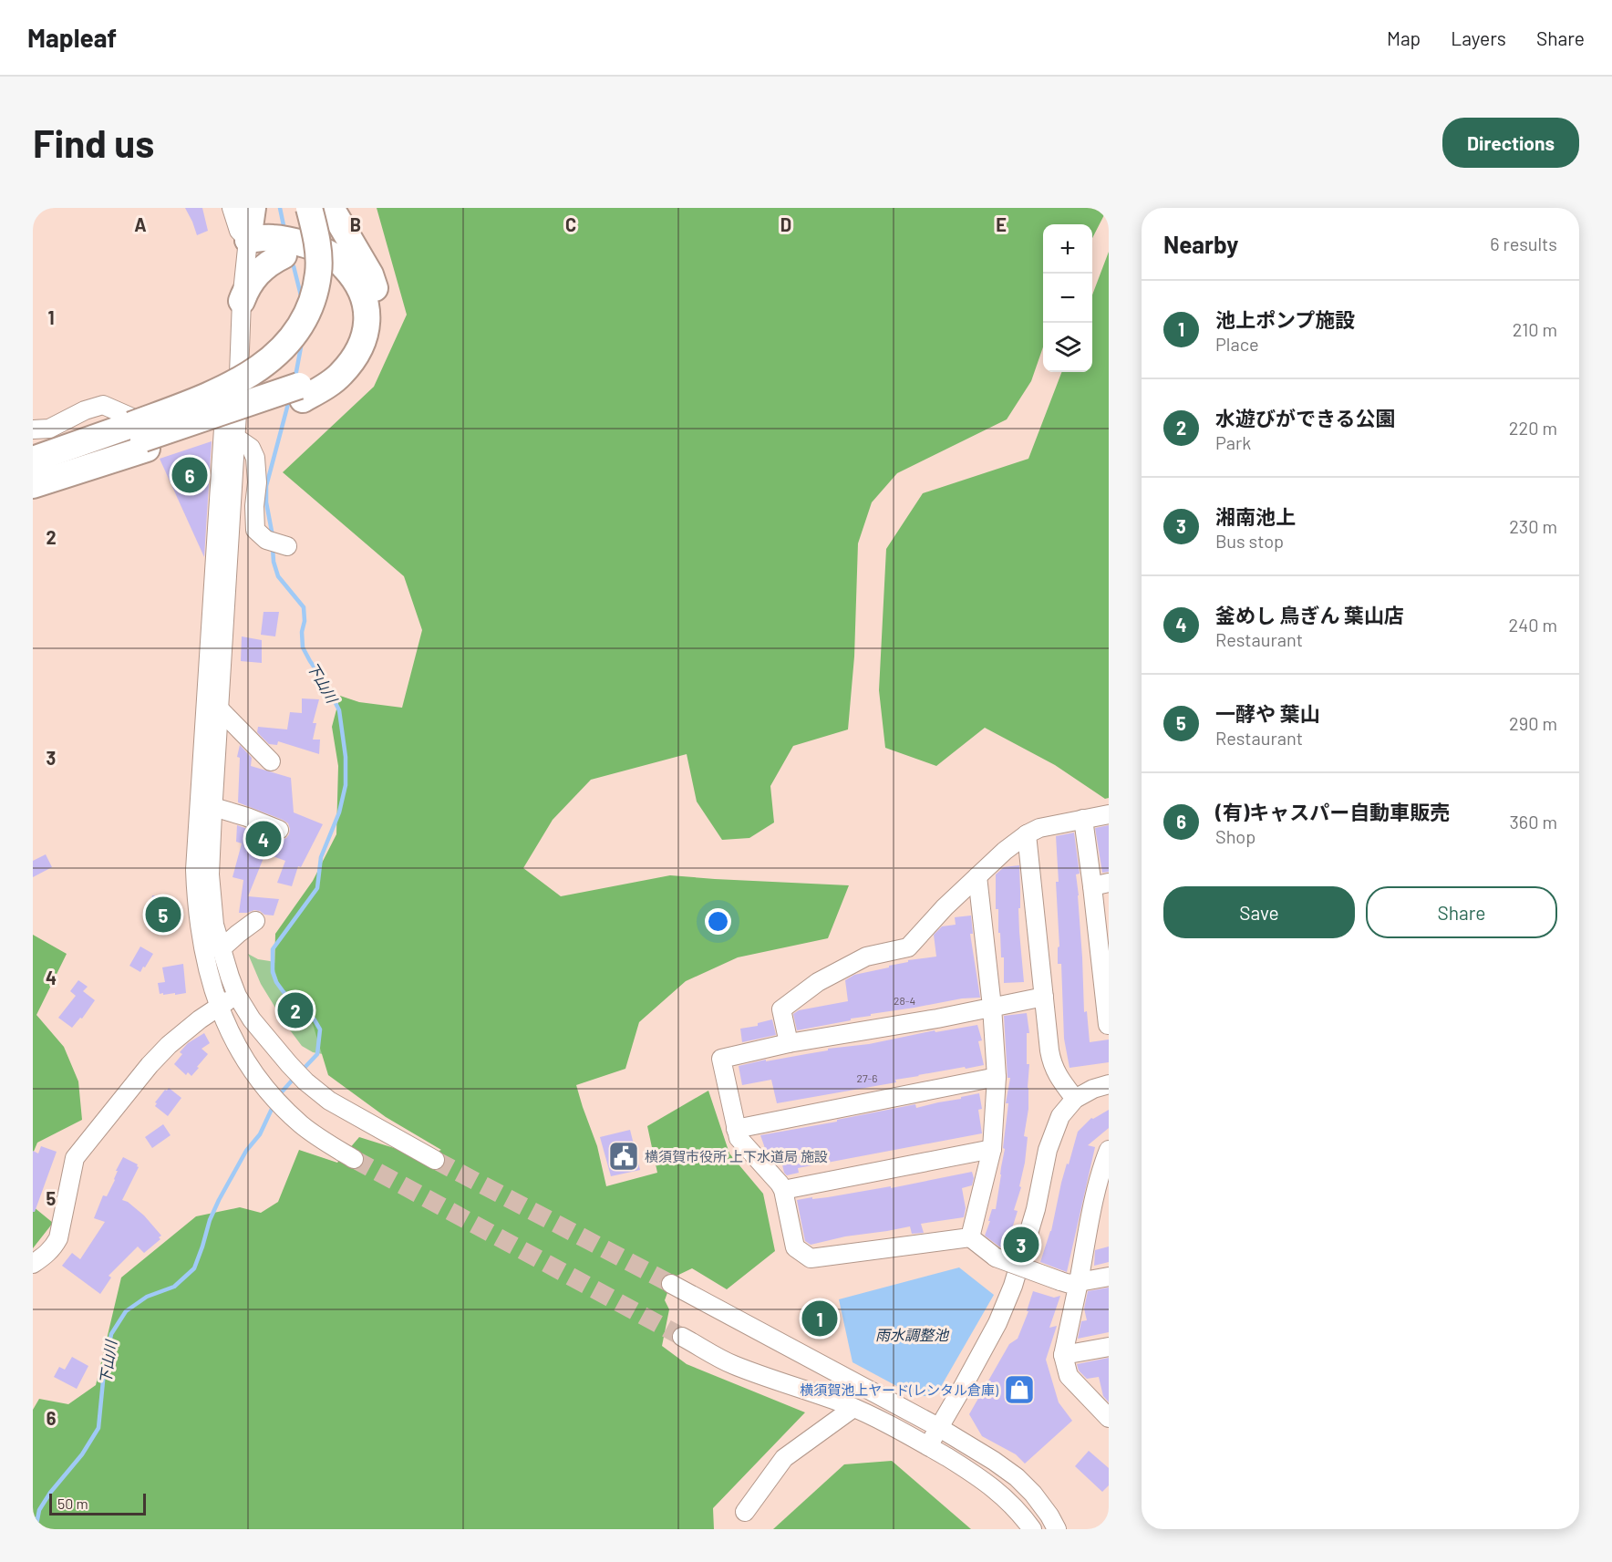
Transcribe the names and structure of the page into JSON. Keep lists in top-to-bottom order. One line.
{"water":["下山川","雨水調整池"],"places":{"public building":["横須賀市役所 上下水道局 施設"],"shop":["横須賀池上ヤード(レンタル倉庫)"]},"house_numbers":["28-4","27-6"],"scale_bar":"50 m","page":{"header":"Mapleaf","nav":["Map","Layers","Share"],"buttons":["Directions",["Save","Share"]],"title":"Find us","heading":["Nearby","6 results"],"map_buttons":["+","−"],"list":[{"mark":"1","name":"池上ポンプ施設","note":"Place","value":"210 m"},{"mark":"2","name":"水遊びができる公園","note":"Park","value":"220 m"},{"mark":"3","name":"湘南池上","note":"Bus stop","value":"230 m"},{"mark":"4","name":"釜めし 鳥ぎん 葉山店","note":"Restaurant","value":"240 m"},{"mark":"5","name":"一酵や 葉山","note":"Restaurant","value":"290 m"},{"mark":"6","name":"(有)キャスパー自動車販売","note":"Shop","value":"360 m"}],"pins":["6","4","5","2","3","1"],"scale":"50 m"},"grid":{"columns":["A","B","C","D","E"],"rows":["1","2","3","4","5","6"]}}
